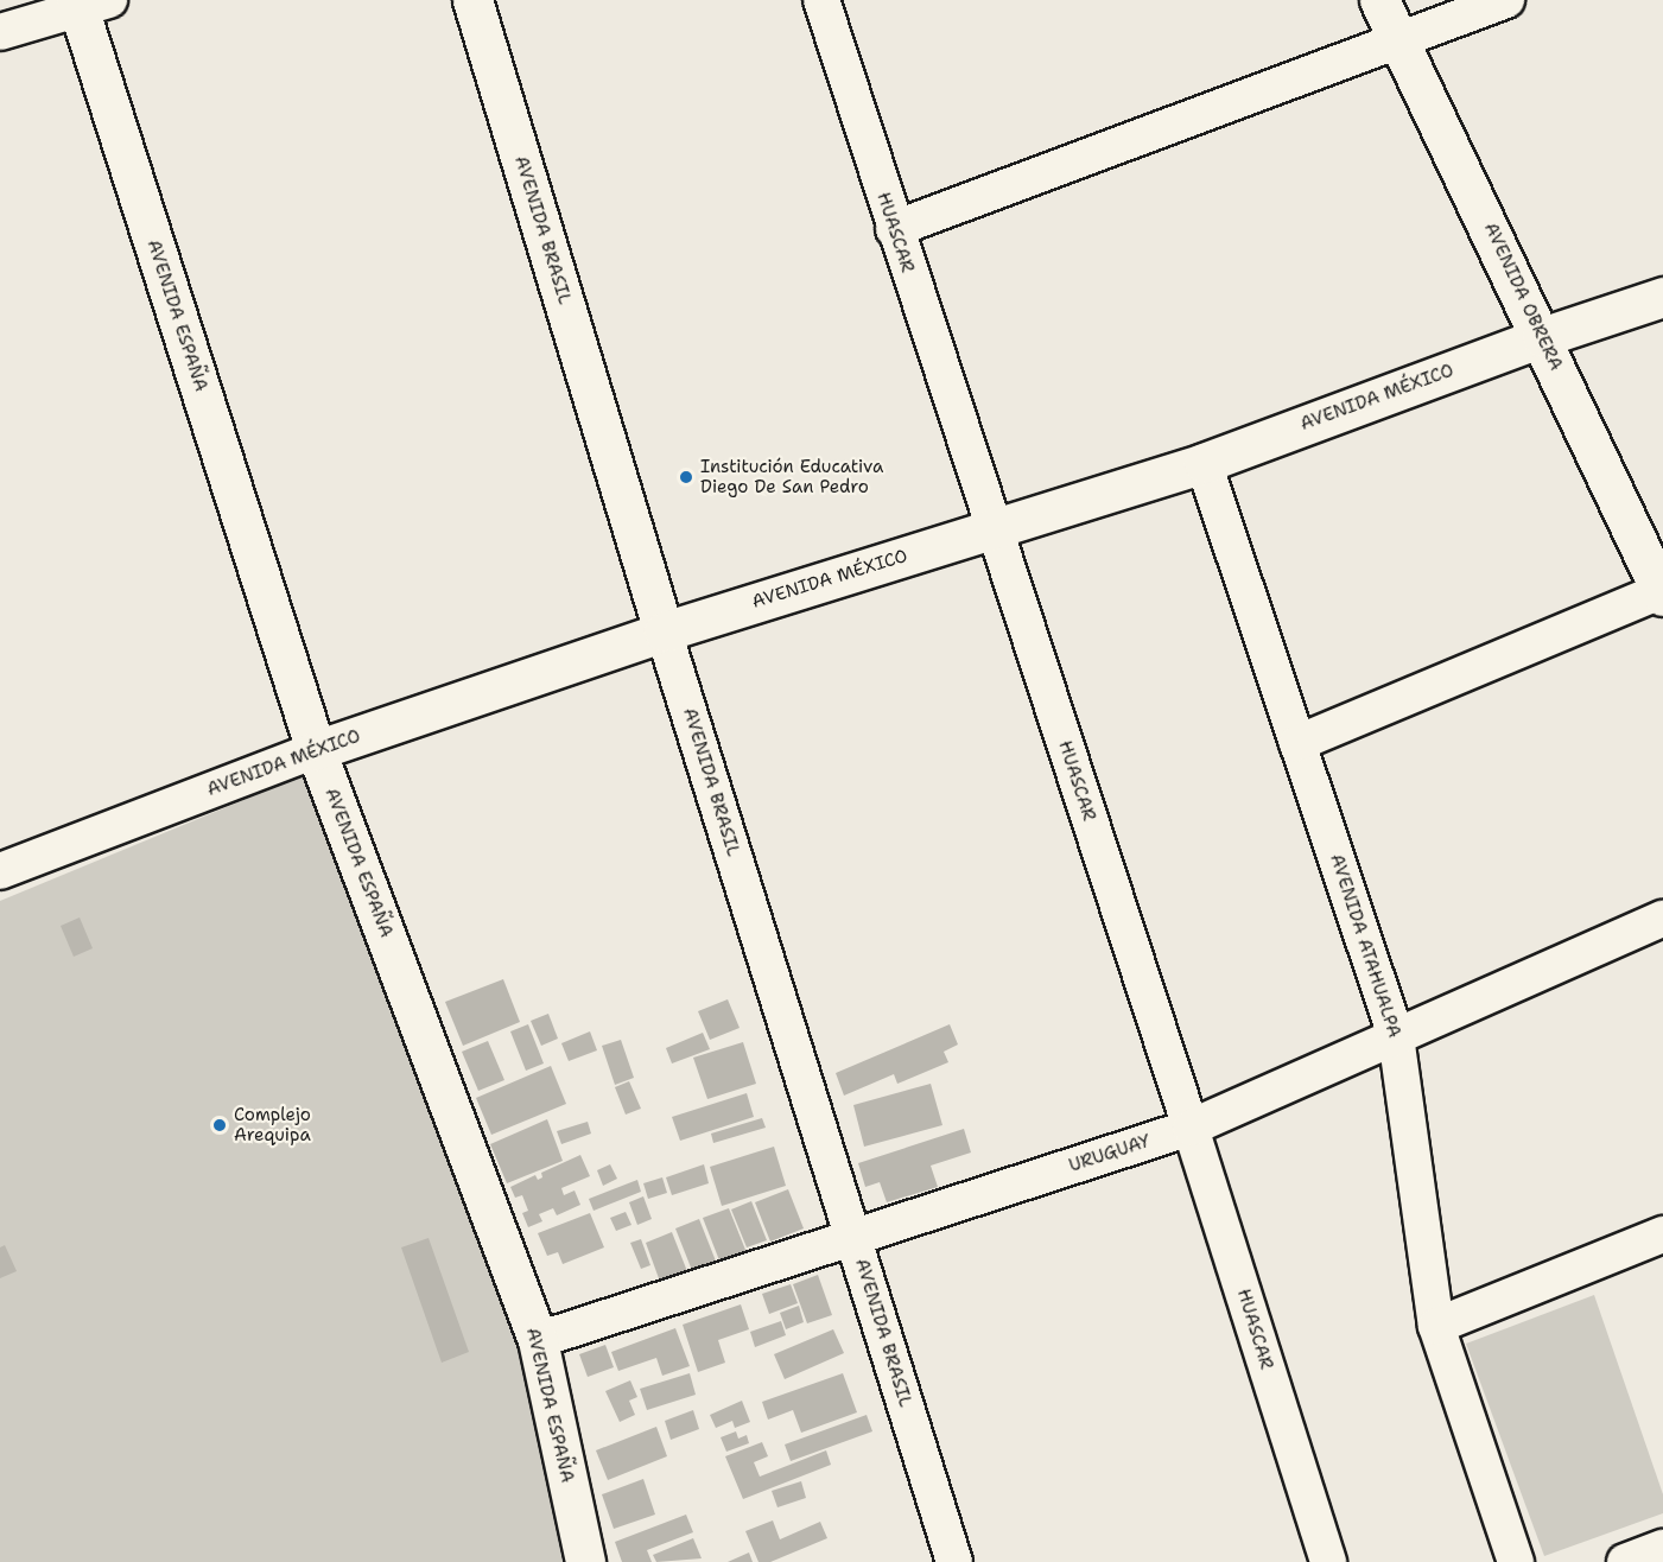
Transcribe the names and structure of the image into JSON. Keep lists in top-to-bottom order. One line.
{"streets":{"street":["AVENIDA BRASIL","HUASCAR","AVENIDA OBRERA","AVENIDA ESPAÑA","AVENIDA MÉXICO","AVENIDA ATAHUALPA","URUGUAY"]},"crossings":[["AVENIDA BRASIL","AVENIDA MÉXICO"],["AVENIDA BRASIL","URUGUAY"],["HUASCAR","AVENIDA MÉXICO"],["HUASCAR","URUGUAY"],["AVENIDA OBRERA","AVENIDA MÉXICO"],["AVENIDA ESPAÑA","AVENIDA MÉXICO"],["AVENIDA ESPAÑA","URUGUAY"],["AVENIDA MÉXICO","AVENIDA ATAHUALPA"],["AVENIDA ATAHUALPA","URUGUAY"]],"places":["Institución Educativa Diego De San Pedro","Complejo Arequipa"]}
